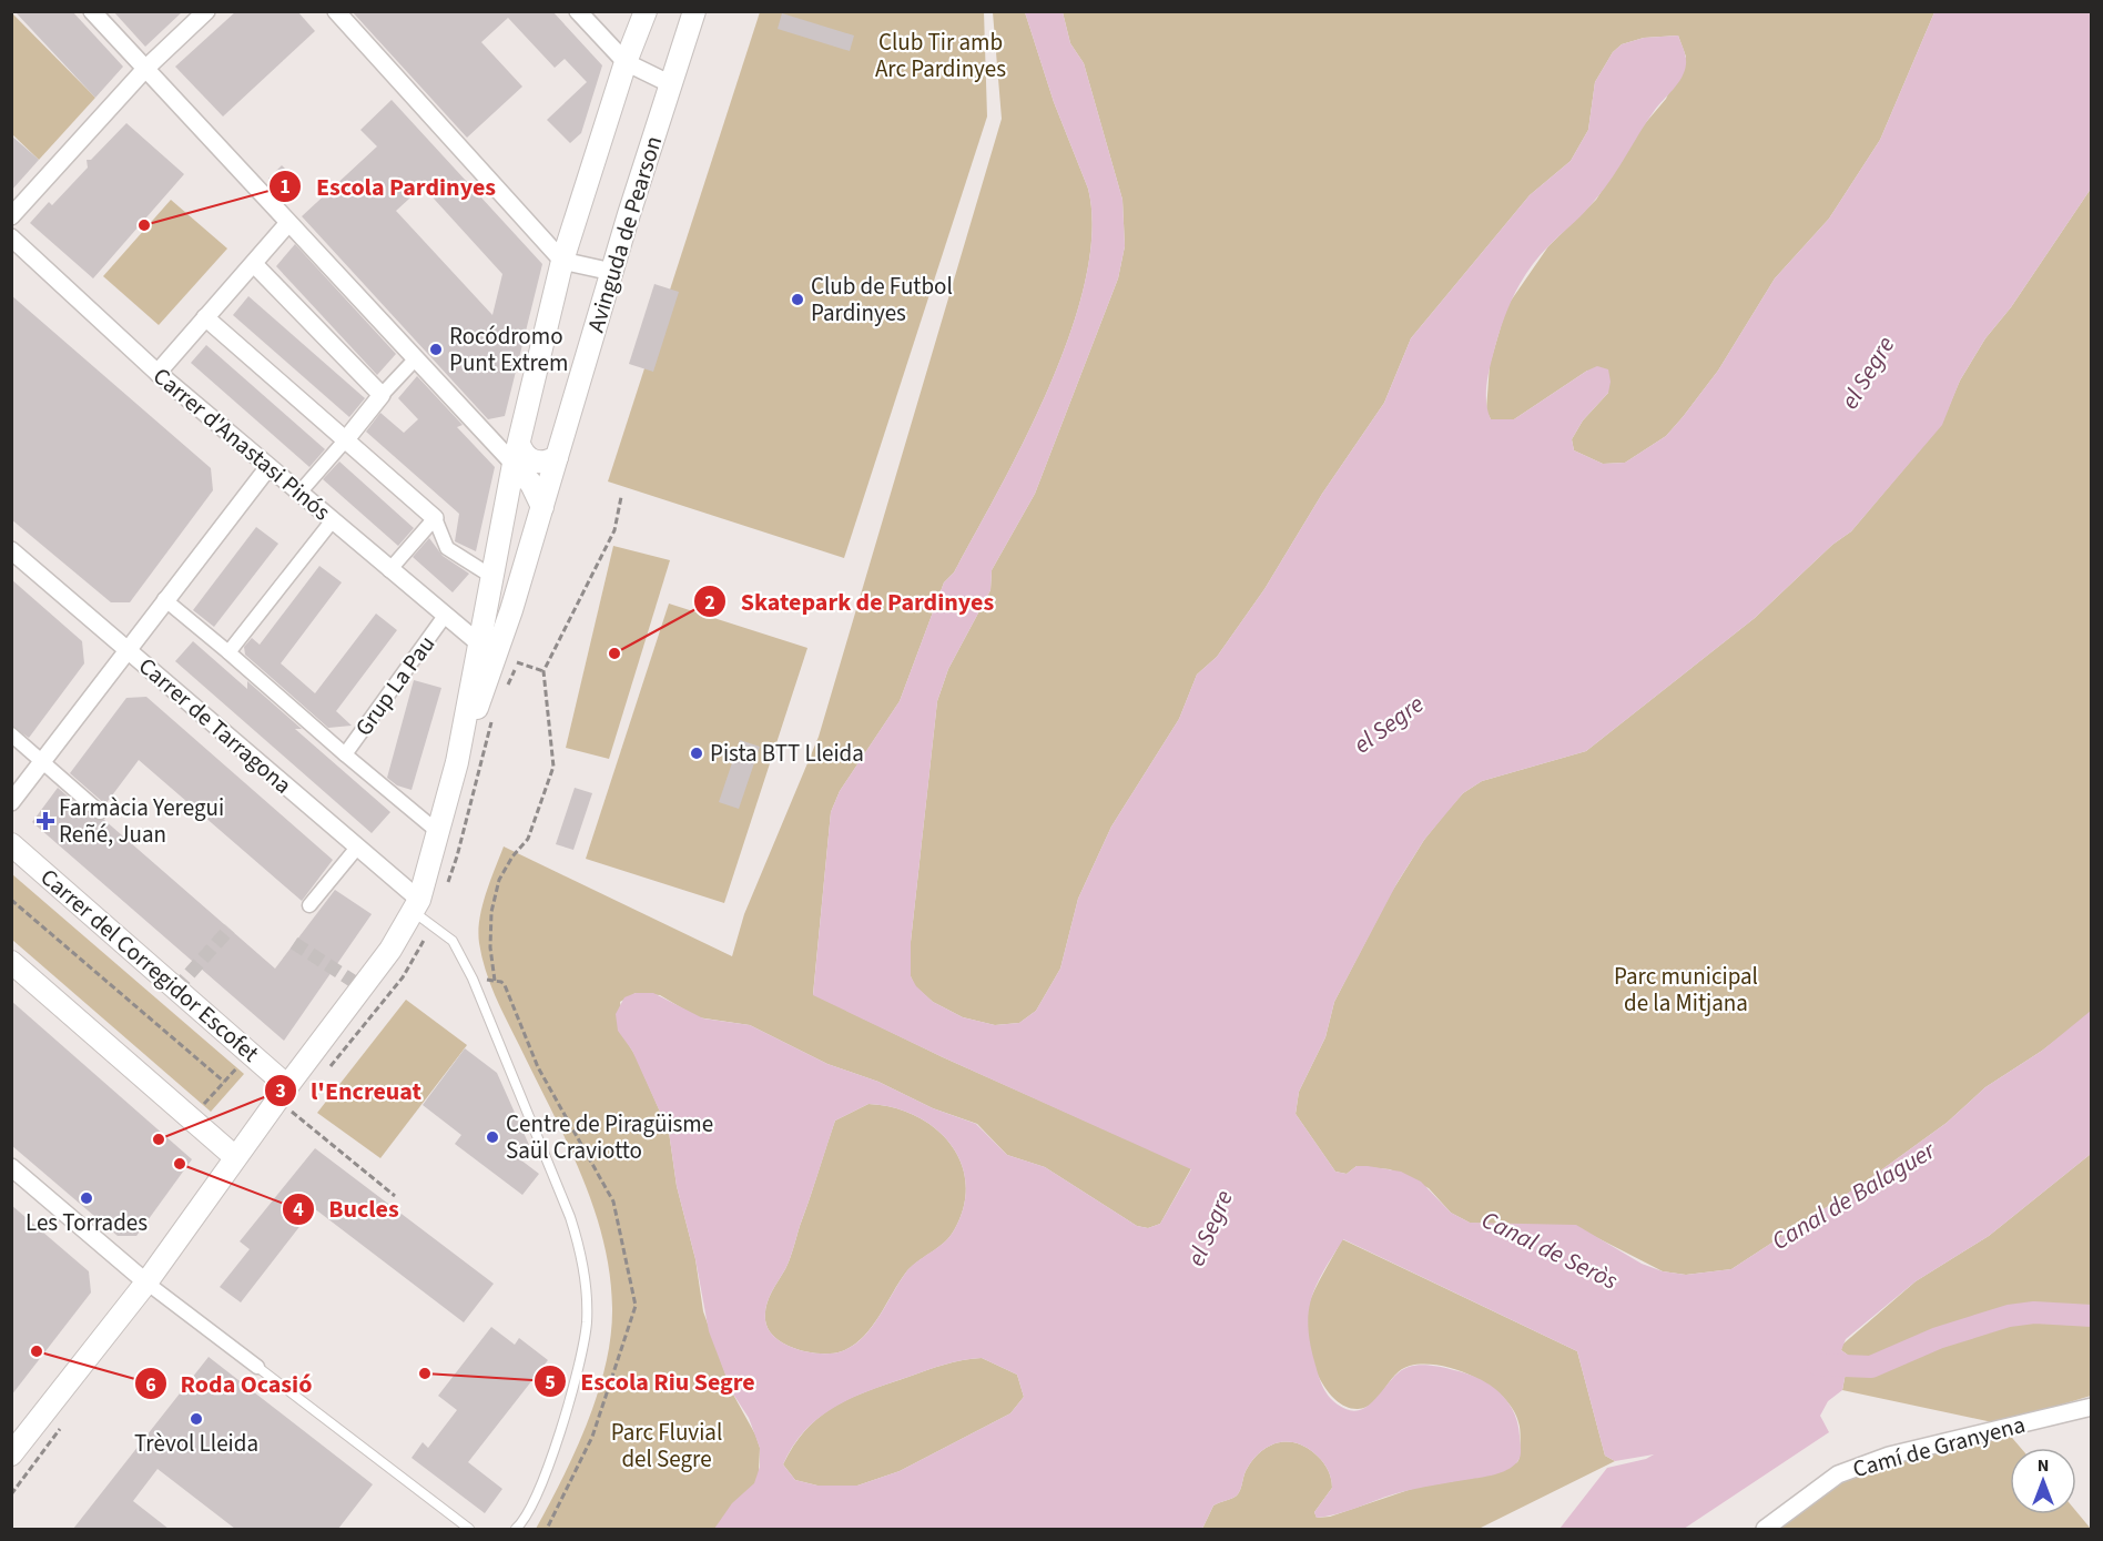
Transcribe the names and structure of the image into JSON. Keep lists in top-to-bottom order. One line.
{"streets":{"street":["Avinguda de Pearson","Carrer d'Anastasi Pinós","Grup La Pau","Carrer de Tarragona","Carrer del Corregidor Escofet","Camí de Granyena"]},"crossings":[["Avinguda de Pearson","Carrer d'Anastasi Pinós"],["Carrer d'Anastasi Pinós","Grup La Pau"]],"water":["el Segre","Canal de Balaguer","Canal de Seròs"],"parks":["Club Tir amb Arc Pardinyes","Parc municipal de la Mitjana","Parc Fluvial del Segre"],"places":{"other":["Escola Pardinyes","Club de Futbol Pardinyes","Rocódromo Punt Extrem","Skatepark de Pardinyes","Pista BTT Lleida","Centre de Piragüisme Saül Craviotto","l'Encreuat","Bucles","Les Torrades","Roda Ocasió","Escola Riu Segre","Trèvol Lleida"],"health":["Farmàcia Yeregui Reñé, Juan"]},"north":"top"}
